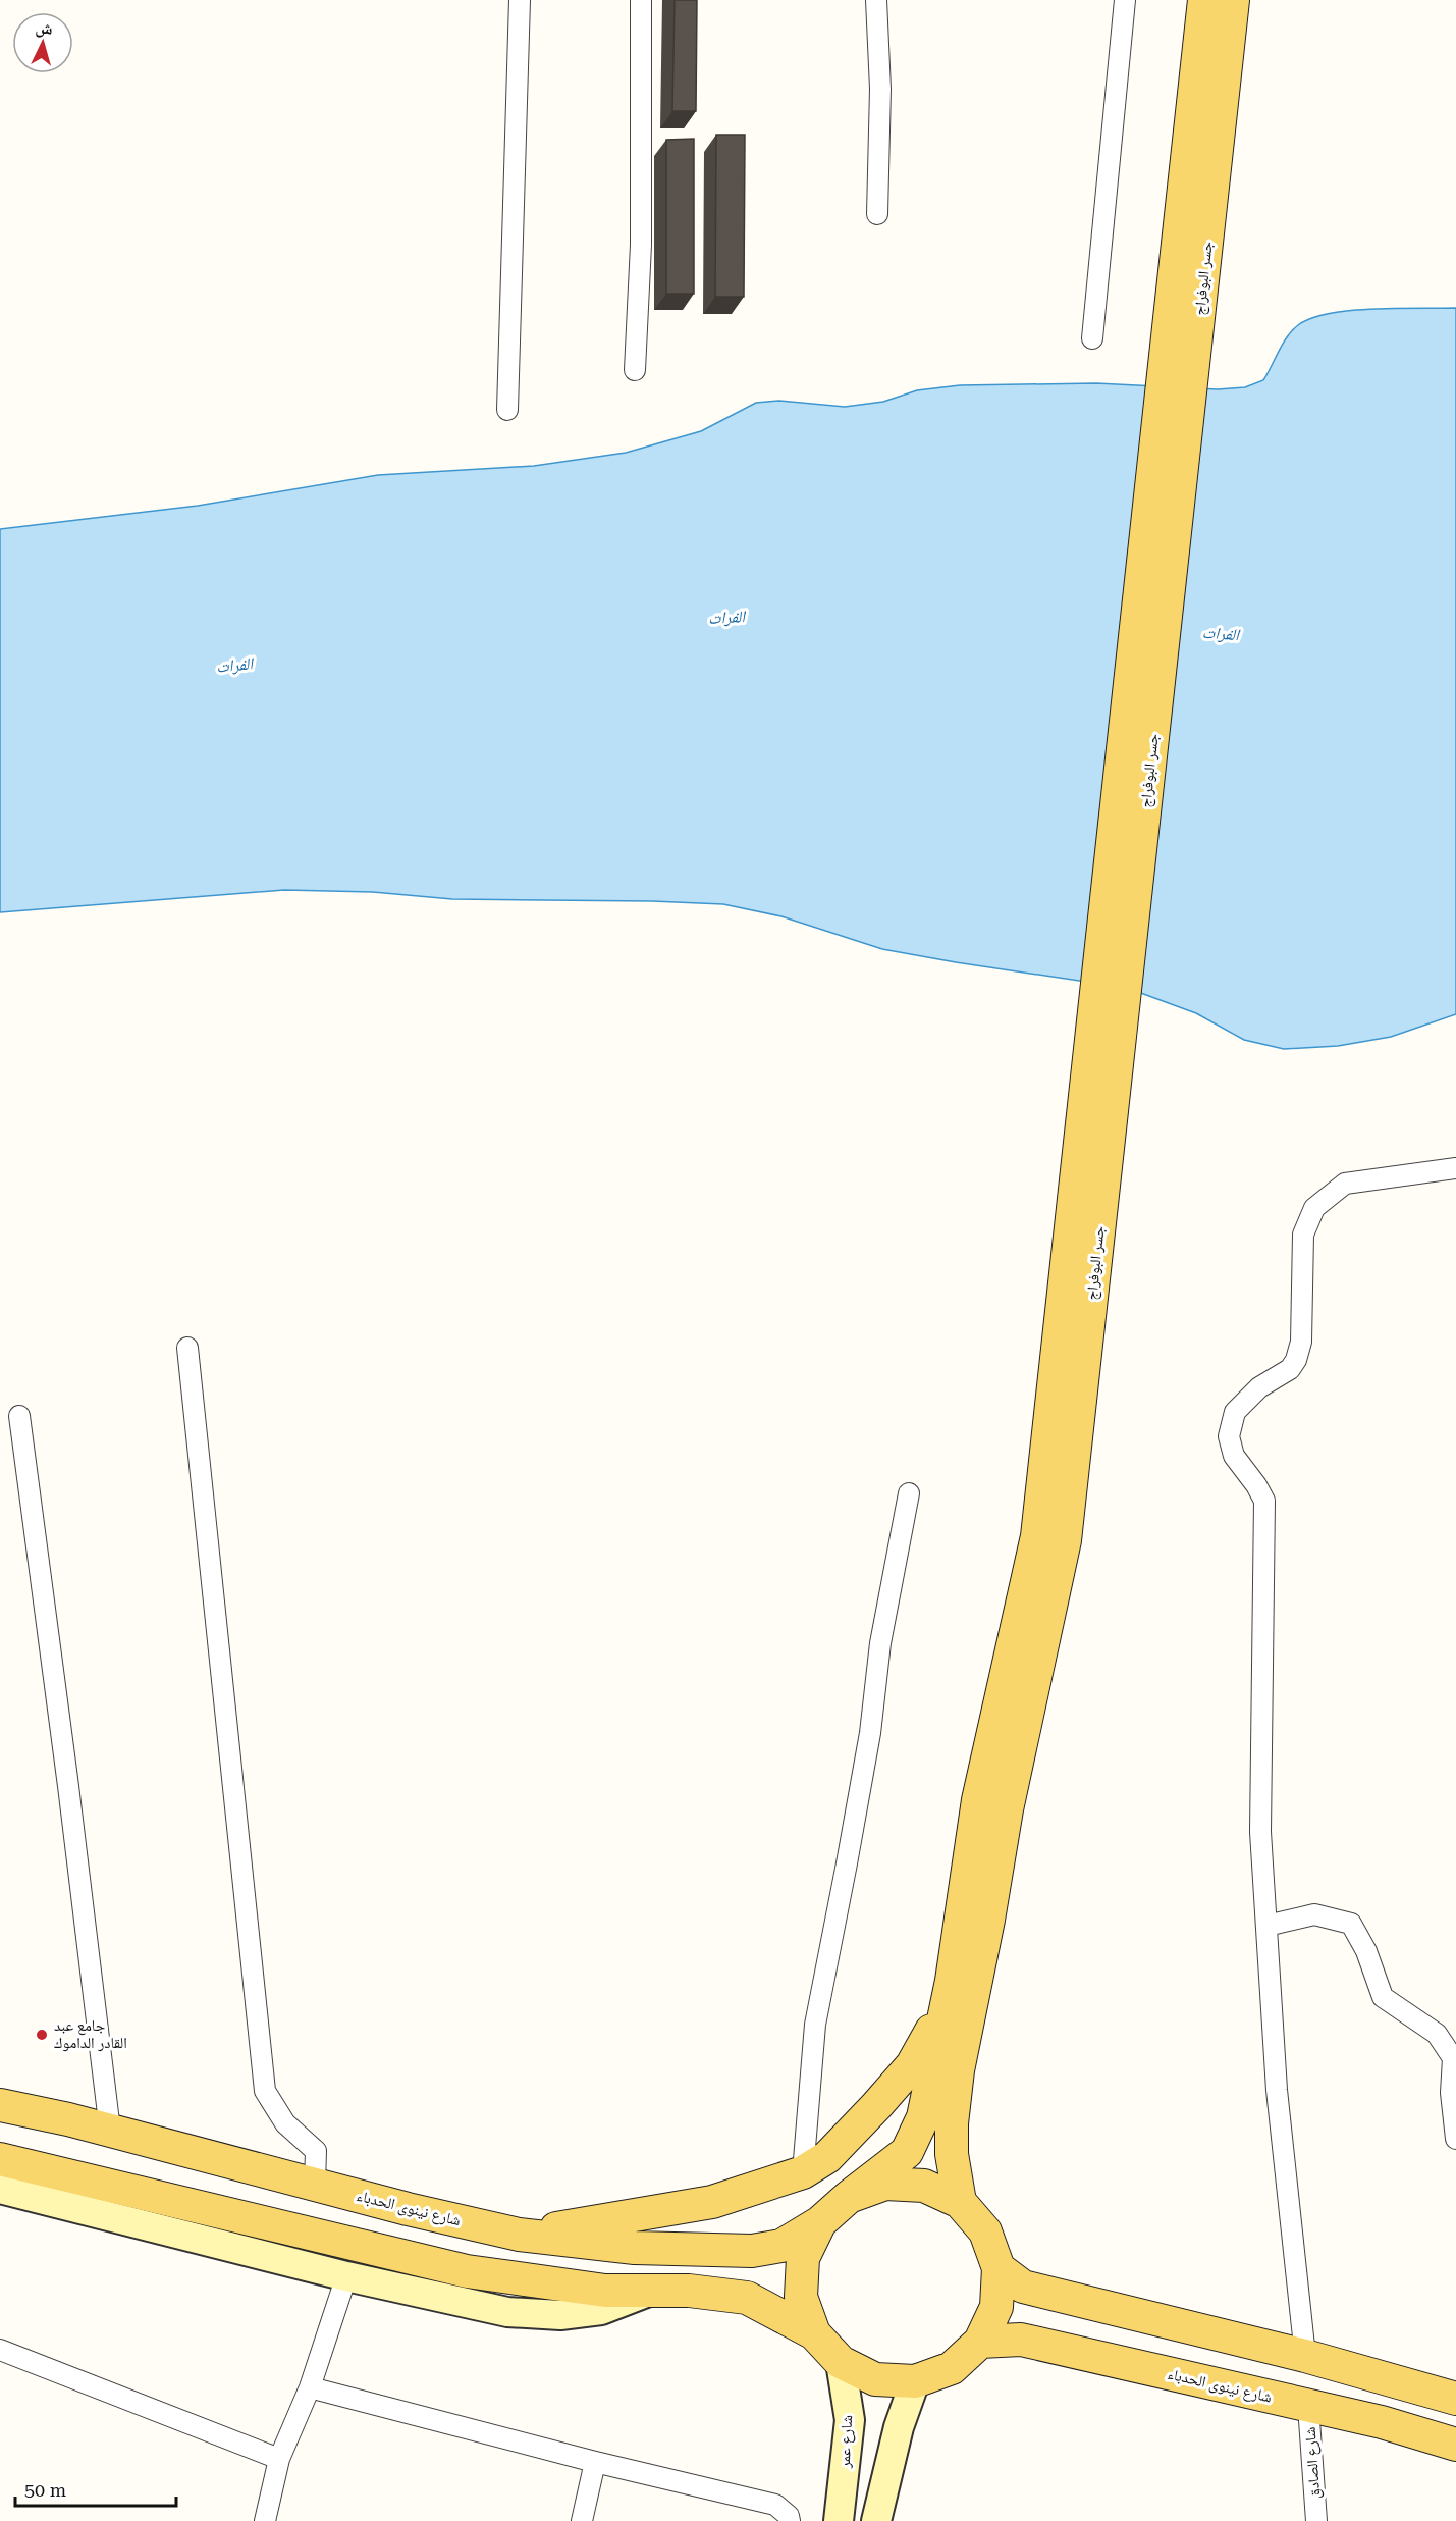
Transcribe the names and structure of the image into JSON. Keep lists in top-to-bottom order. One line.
{"streets":{"main road":["جسر البوفراج","شارع نينوى الحدباء"],"street":["شارع عمر","شارع الصادق"]},"crossings":[["شارع نينوى الحدباء","شارع عمر"],["شارع نينوى الحدباء","شارع الصادق"]],"water":["الفرات"],"places":["جامع عبد القادر الداموك"],"scale_bar":"50 m","north":"top"}
